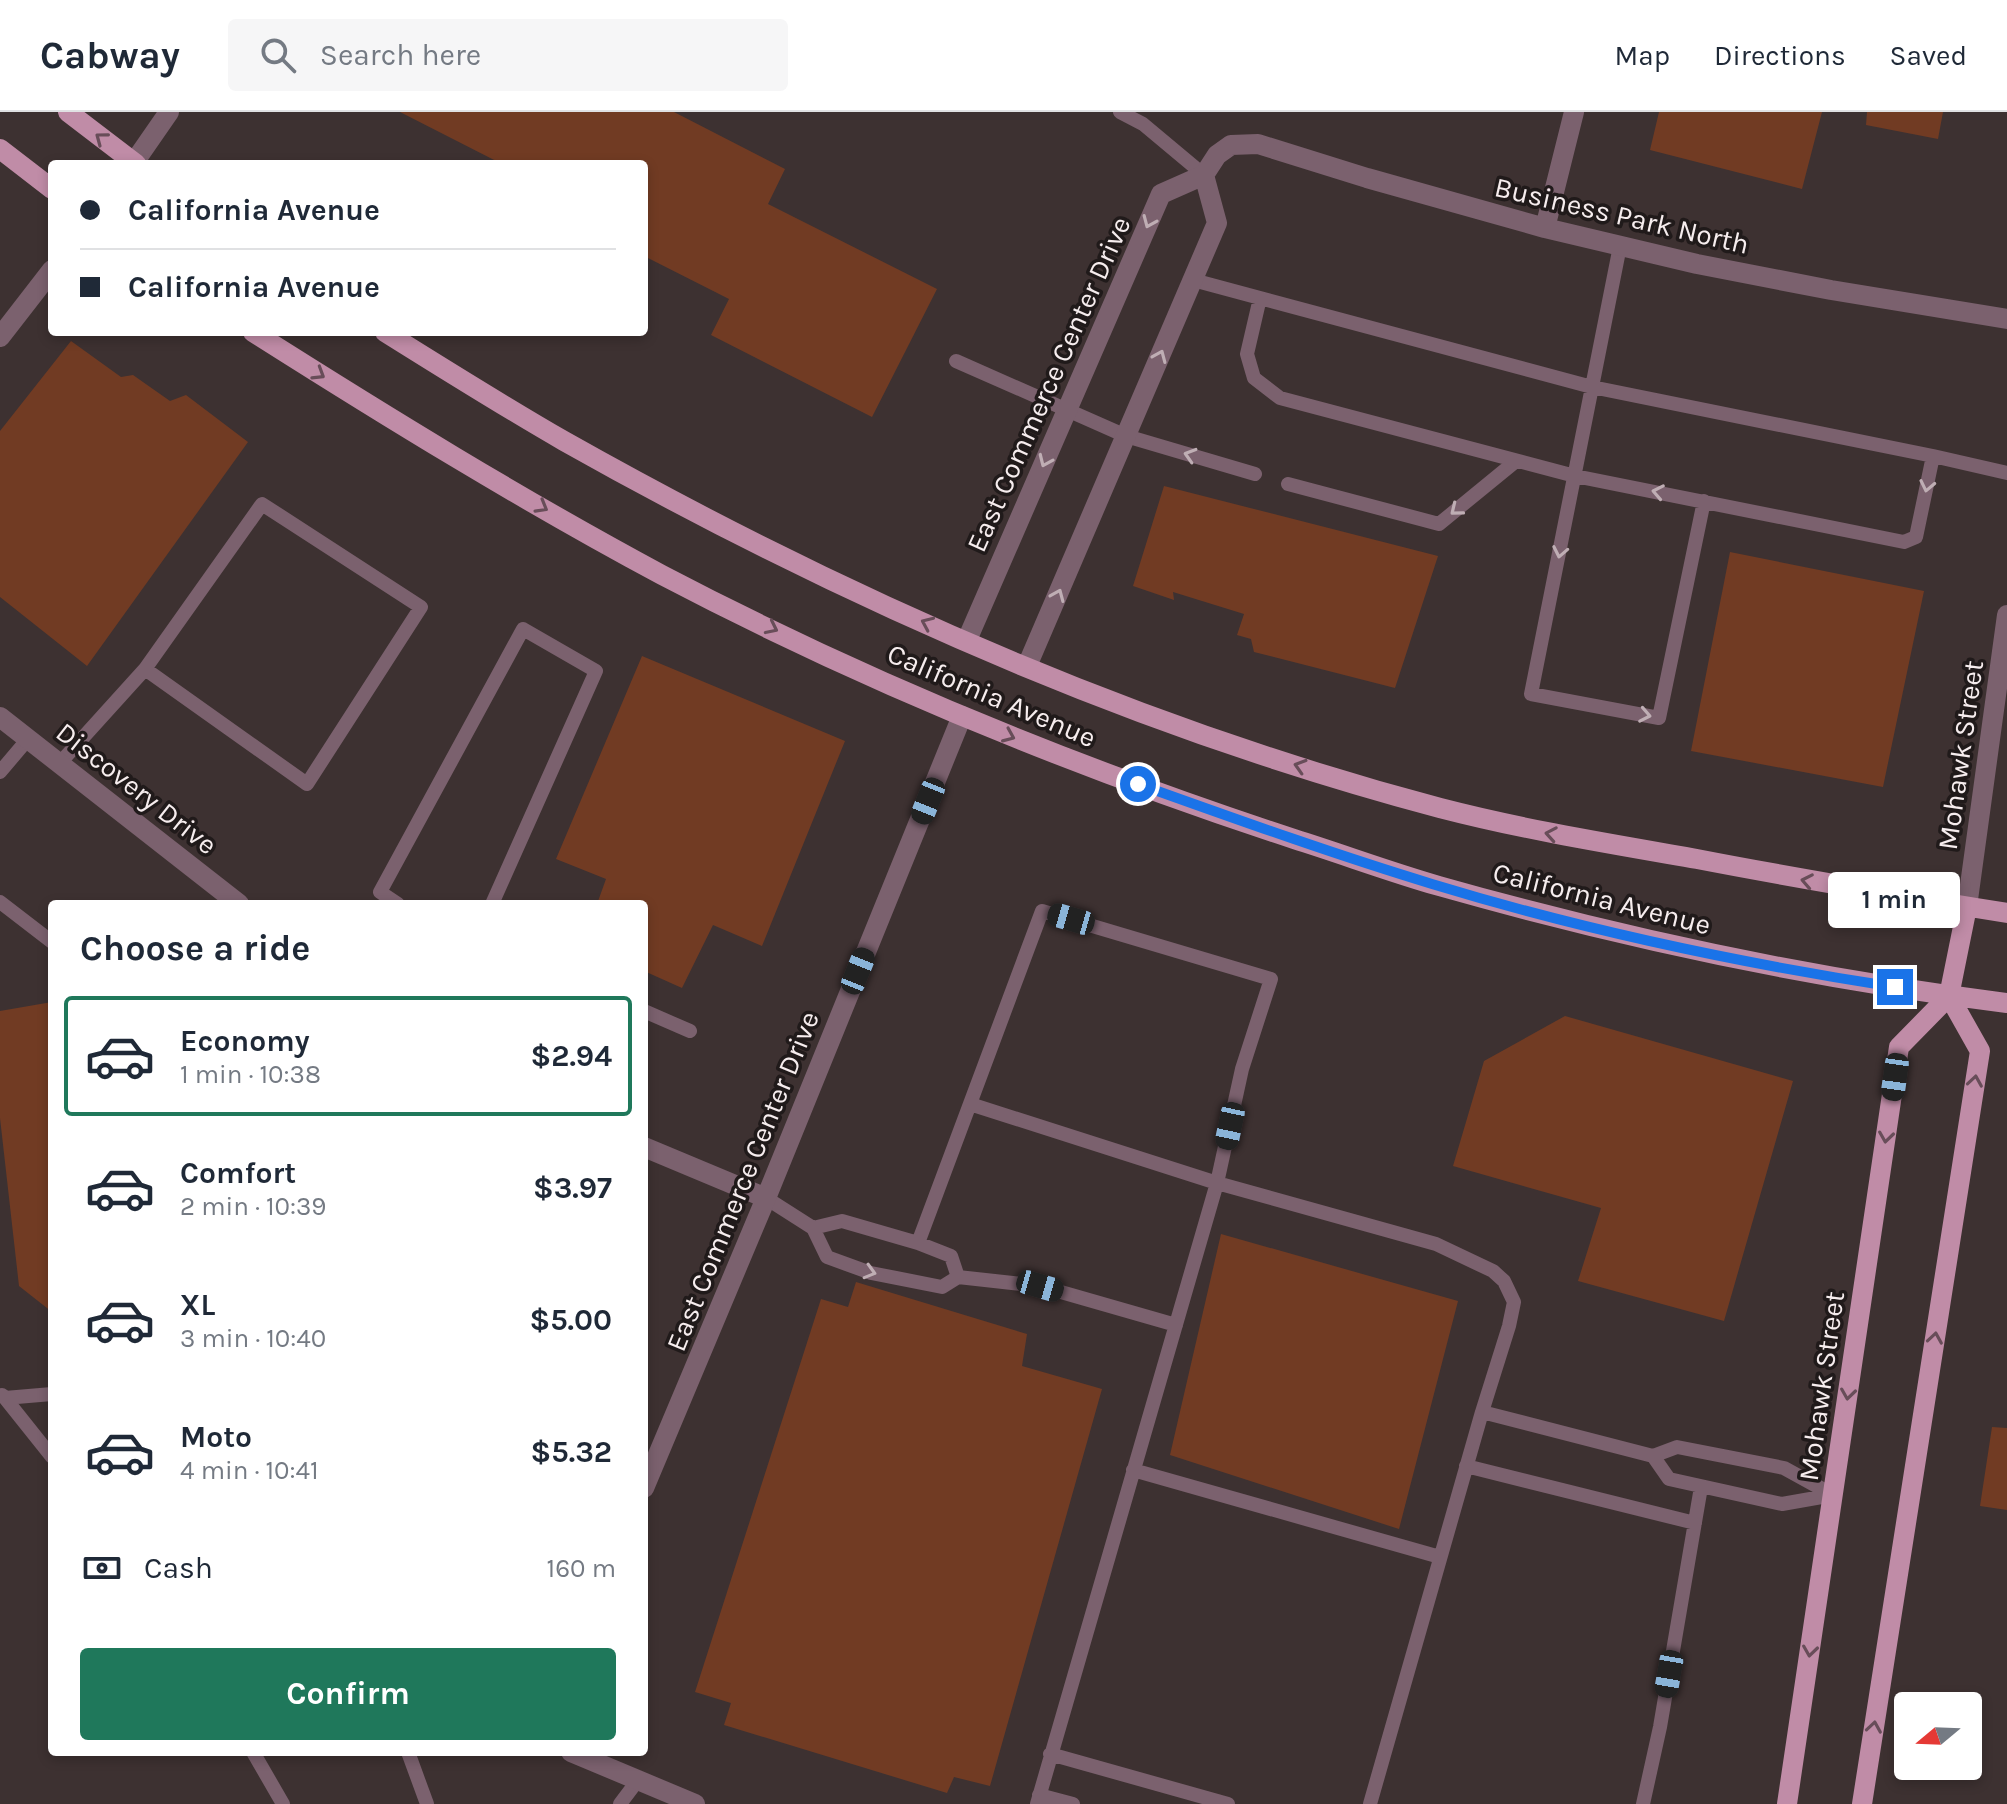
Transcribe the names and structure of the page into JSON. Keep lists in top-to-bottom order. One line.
{"streets":{"main road":["California Avenue","Mohawk Street"],"street":["Business Park North","East Commerce Center Drive","Discovery Drive"]},"crossings":[["Business Park North","East Commerce Center Drive"],["East Commerce Center Drive","California Avenue"],["California Avenue","Mohawk Street"]],"one_way":["Mohawk Street"],"north":"left","page":{"header":"Cabway","search":"Search here","nav":["Map","Directions","Saved"],"banner":["California Avenue","California Avenue"],"bubble":"1 min","heading":"Choose a ride","list":[{"name":"Economy","note":"1 min · 10:38","value":"$2.94"},{"name":"Comfort","note":"2 min · 10:39","value":"$3.97"},{"name":"XL","note":"3 min · 10:40","value":"$5.00"},{"name":"Moto","note":"4 min · 10:41","value":"$5.32"}],"pay":["Cash","160 m"],"buttons":"Confirm"}}
